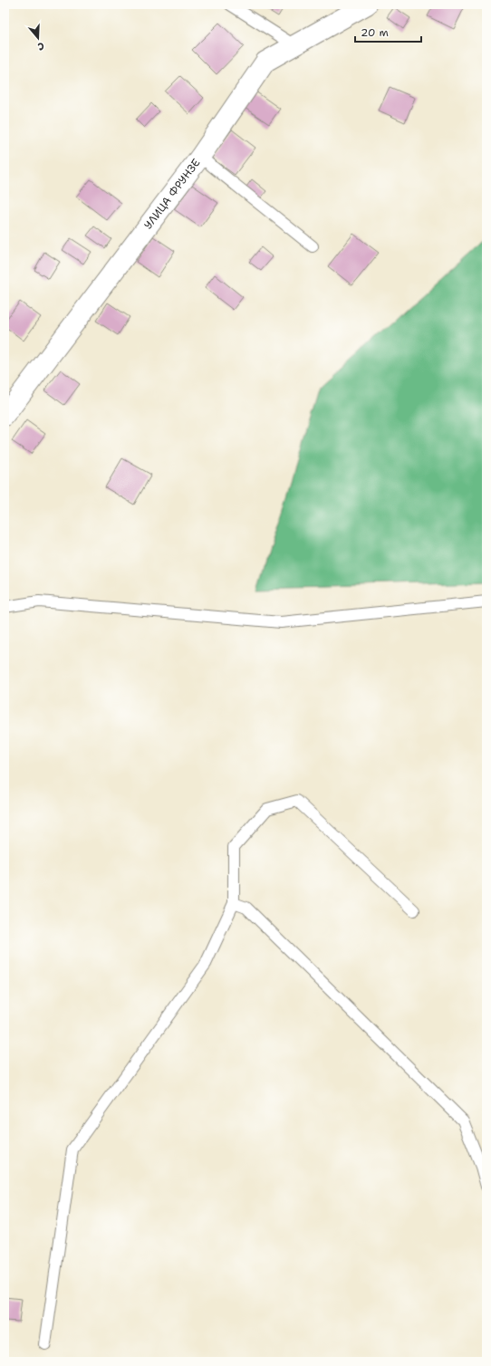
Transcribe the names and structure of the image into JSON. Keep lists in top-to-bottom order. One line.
{"streets":{"street":["УЛИЦА ФРУНЗЕ"]},"scale_bar":"20 m","north":"bottom"}
